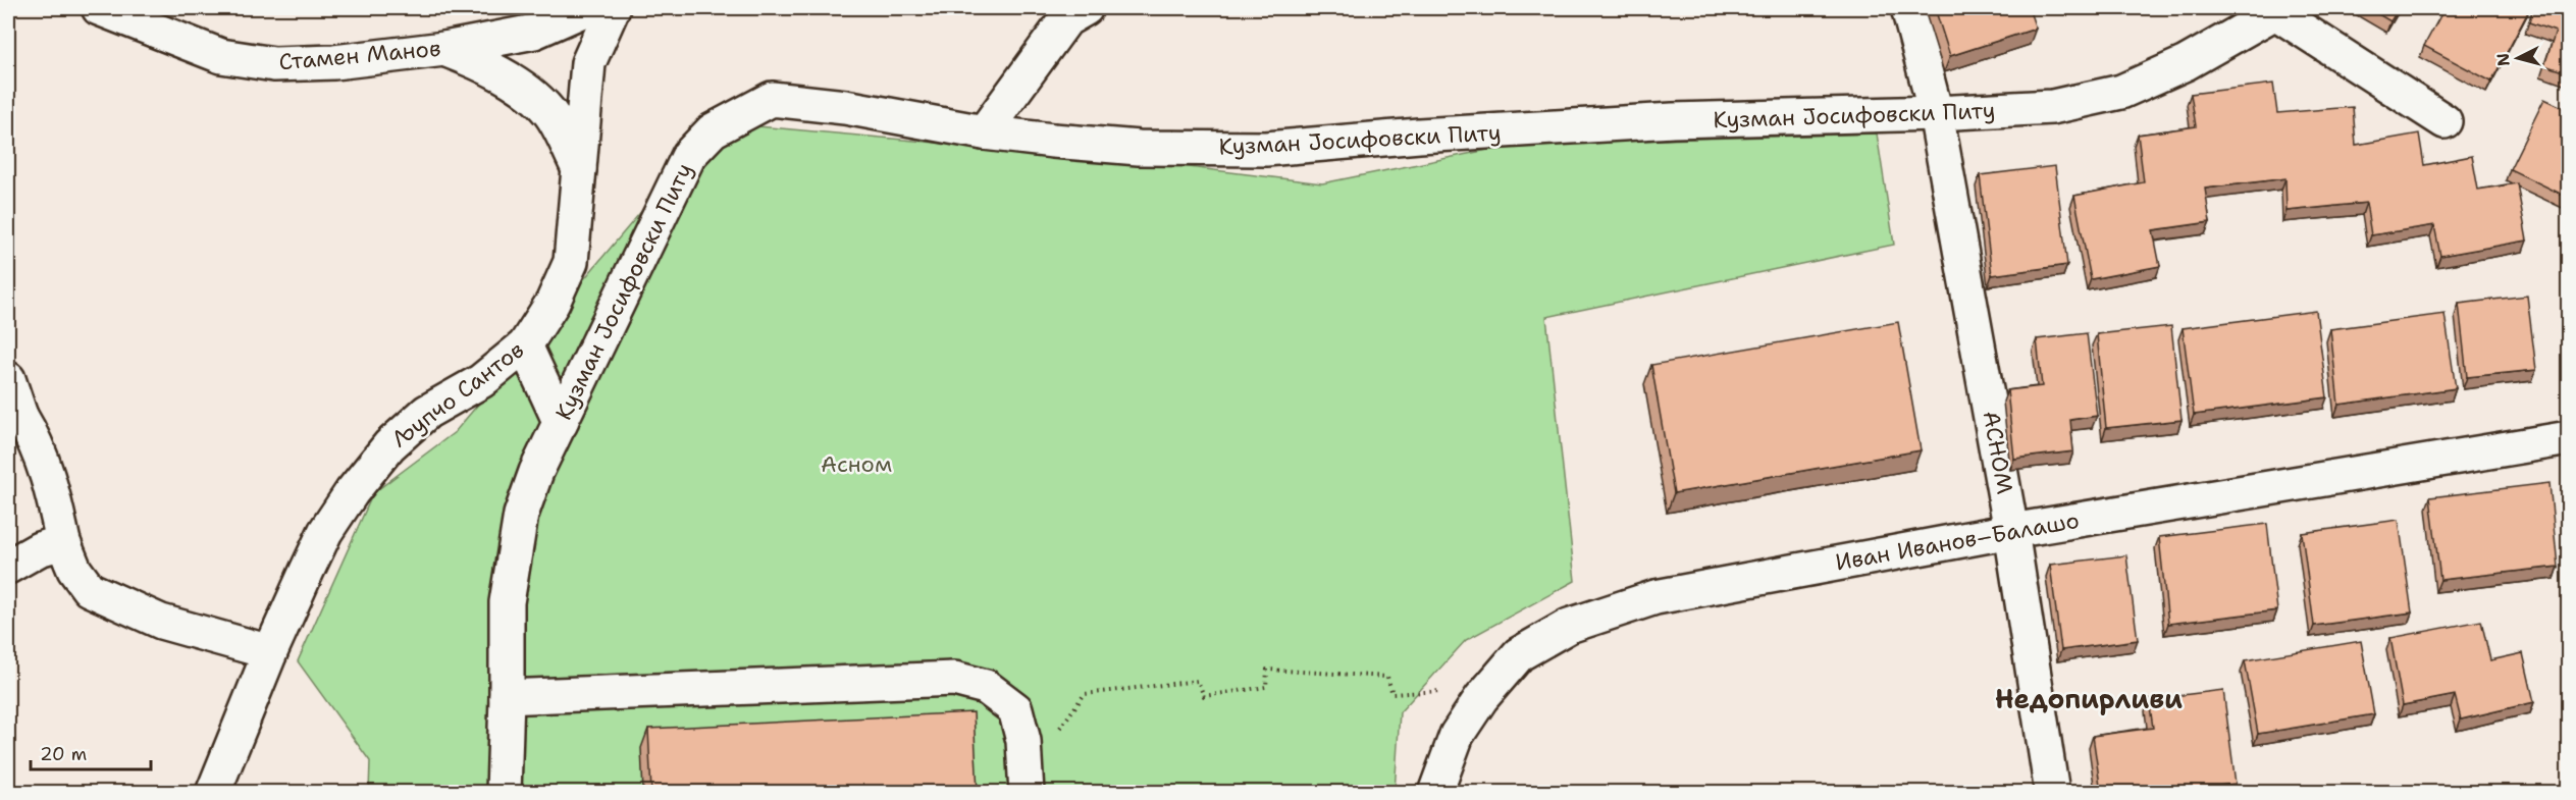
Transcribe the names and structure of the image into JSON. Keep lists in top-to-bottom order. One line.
{"streets":{"street":["Стамен Манов","Кузман Јосифовски Питу","Љупчо Сантов","АСНОМ","Иван Иванов–Балашо"]},"crossings":[["Кузман Јосифовски Питу","АСНОМ"],["АСНОМ","Иван Иванов–Балашо"]],"districts":["Недопирливи"],"parks":["Асном"],"scale_bar":"20 m","north":"left"}
